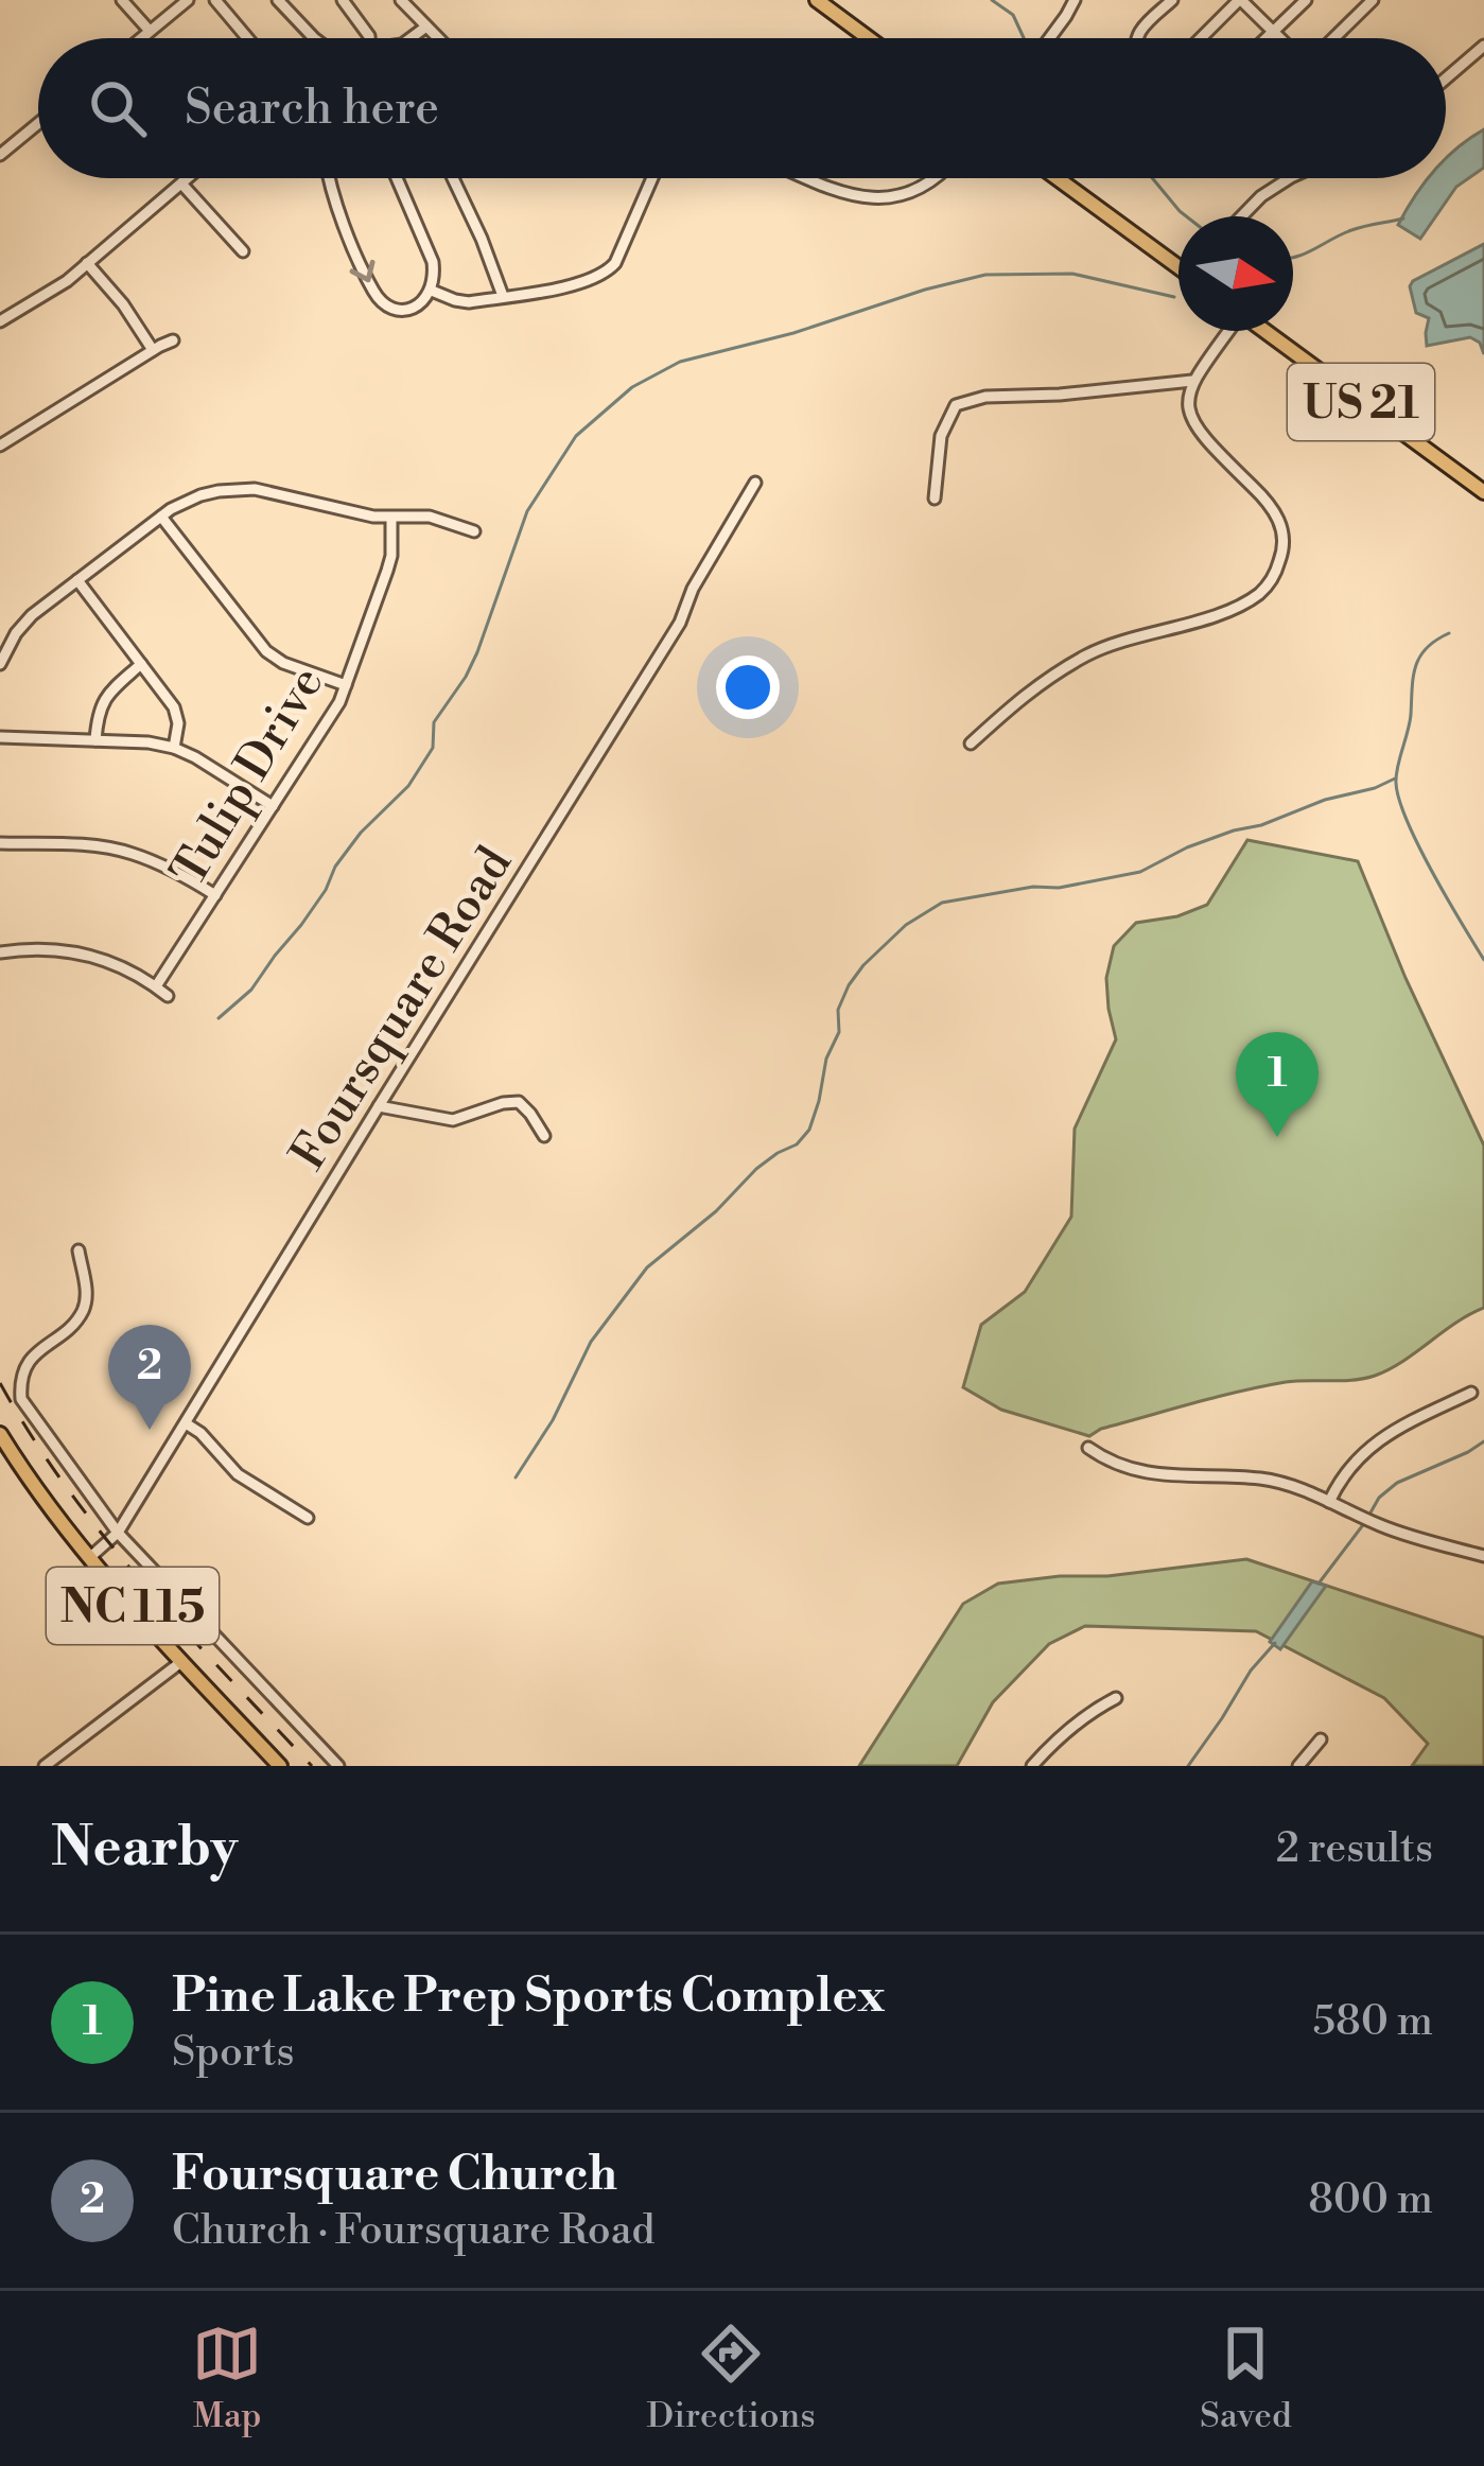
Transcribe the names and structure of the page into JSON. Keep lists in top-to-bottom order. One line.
{"streets":{"main road":["US 21","NC 115"],"street":["Tulip Drive","Foursquare Road"]},"crossings":[["Foursquare Road","NC 115"]],"north":"right","page":{"search":"Search here","pins":["1","2"],"heading":["Nearby","2 results"],"list":[{"mark":"1","name":"Pine Lake Prep Sports Complex","note":"Sports","value":"580 m"},{"mark":"2","name":"Foursquare Church","note":"Church · Foursquare Road","value":"800 m"}],"nav":["Map","Directions","Saved"]}}
